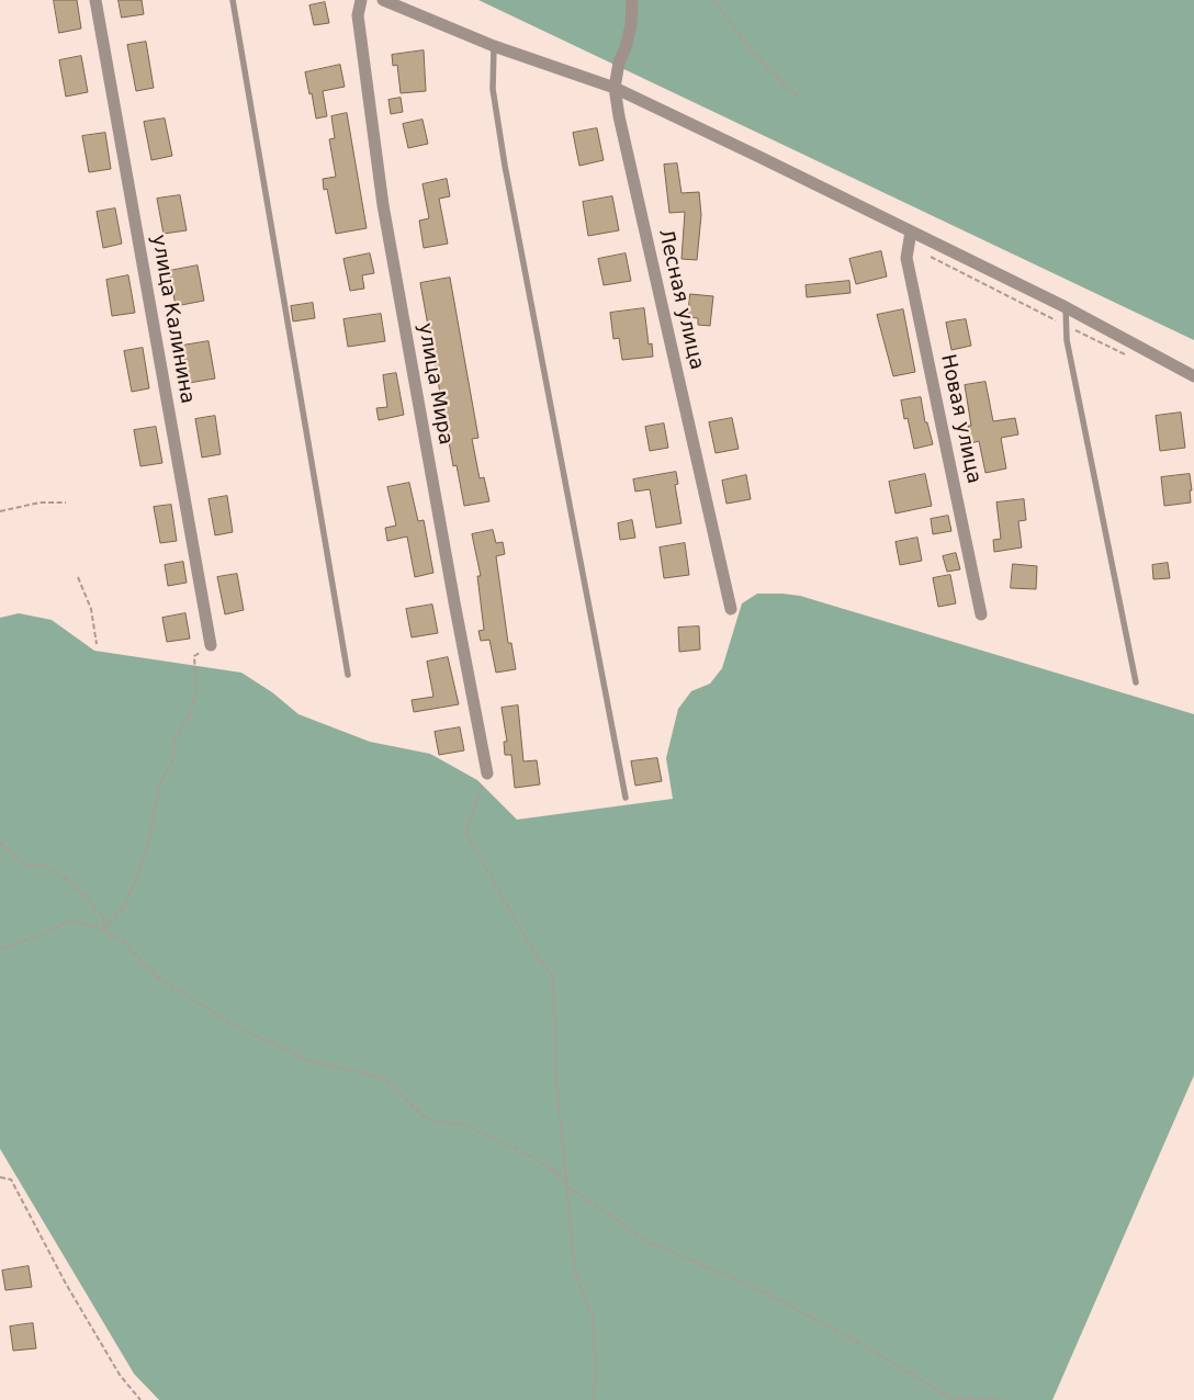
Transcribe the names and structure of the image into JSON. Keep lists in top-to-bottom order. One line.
{"streets":{"street":["Лесная улица","улица Калинина","улица Мира","Новая улица"]}}
